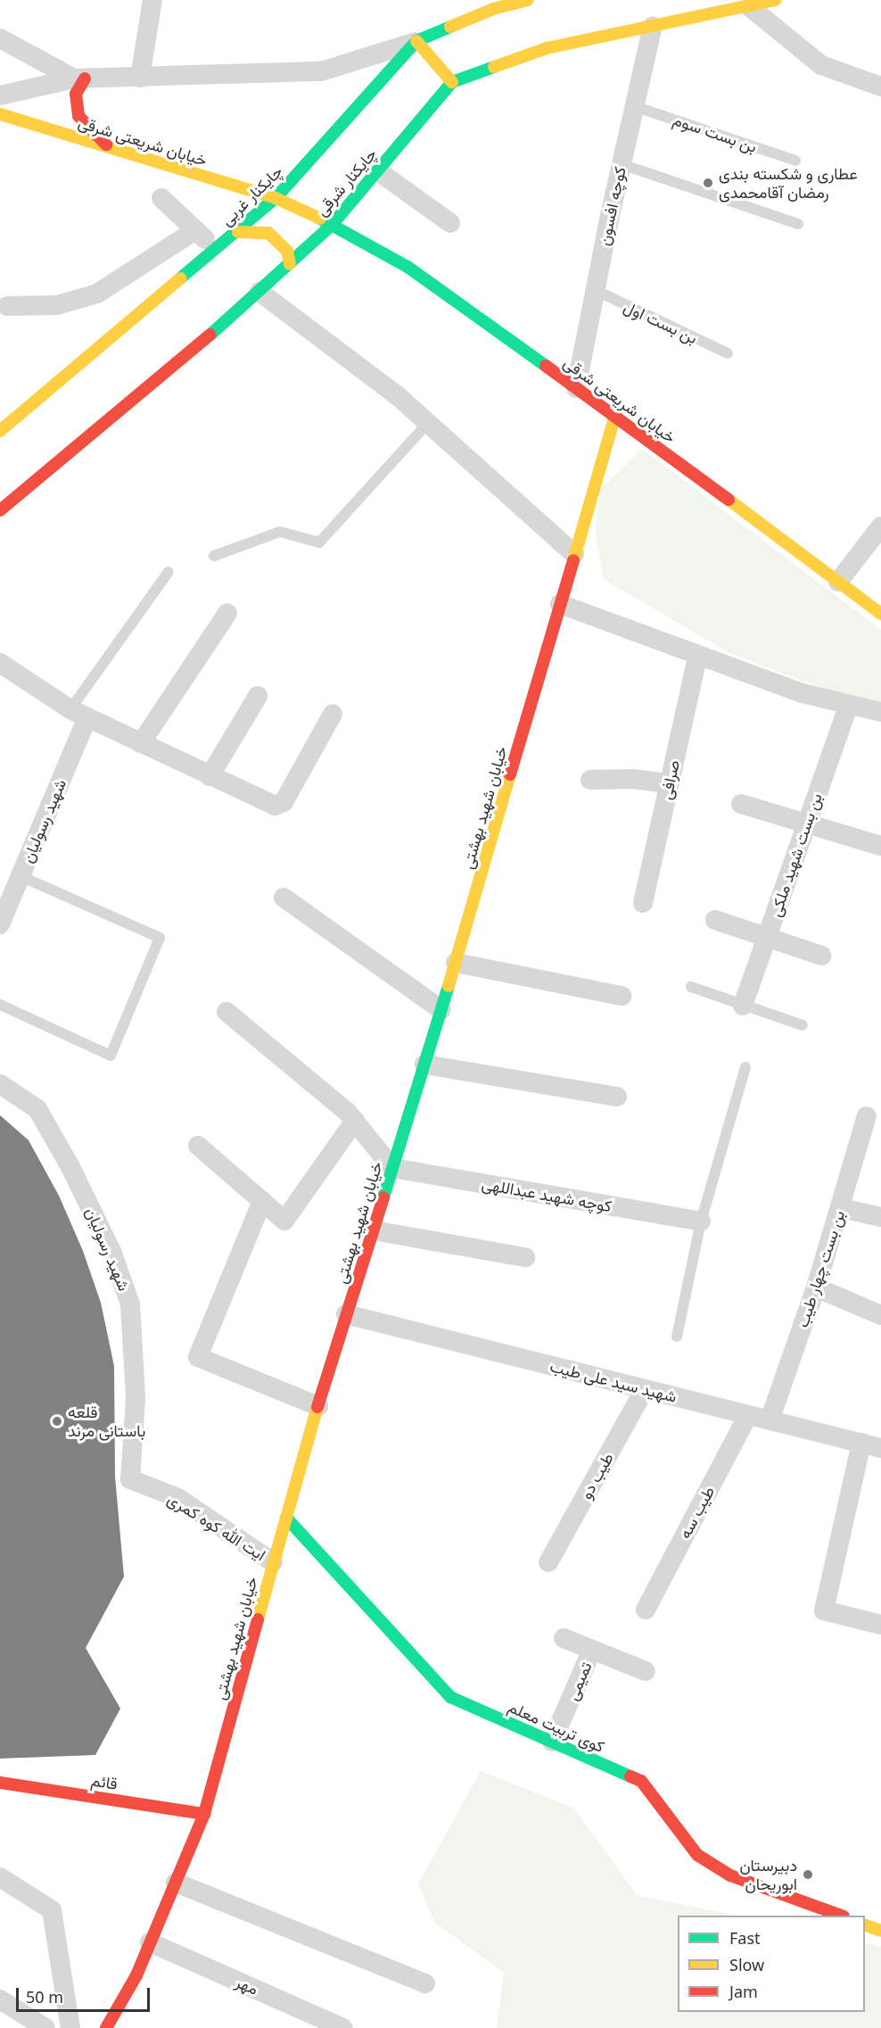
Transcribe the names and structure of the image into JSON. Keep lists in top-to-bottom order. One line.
{"streets":{"street":["خیابان شریعتی شرقی","چایکنار شرقی","چایکنار غربی","كوچه افسون","صرافی","خیابان شهید بهشتی","شهید رسولیان","بن بست شهید ملکی","کوچه شهید عبداللهی","بن بست چهار طیب","شهید سید علی طیب","طیب دو","طیب سه","ایت الله کوه کمری","تمیمی","کوی تربیت معلم","قائم","مهر"],"lane":["بن بست سوم","بن بست اول"]},"crossings":[["بن بست سوم","كوچه افسون"],["خیابان شریعتی شرقی","چایکنار شرقی"],["خیابان شریعتی شرقی","چایکنار غربی"],["خیابان شریعتی شرقی","كوچه افسون"],["خیابان شریعتی شرقی","خیابان شهید بهشتی"],["چایکنار شرقی","كوچه افسون"],["كوچه افسون","بن بست اول"],["خیابان شهید بهشتی","کوچه شهید عبداللهی"],["خیابان شهید بهشتی","شهید سید علی طیب"],["خیابان شهید بهشتی","ایت الله کوه کمری"],["خیابان شهید بهشتی","کوی تربیت معلم"],["خیابان شهید بهشتی","قائم"],["خیابان شهید بهشتی","مهر"],["شهید رسولیان","ایت الله کوه کمری"],["بن بست چهار طیب","شهید سید علی طیب"],["شهید سید علی طیب","طیب دو"],["شهید سید علی طیب","طیب سه"],["تمیمی","کوی تربیت معلم"]],"places":["عطاری و شکسته بندی رمضان آقامحمدی","قلعه باستانی مرند","دبیرستان ابوریحان"],"legend":["Fast","Slow","Jam"],"scale_bar":"50 m"}
